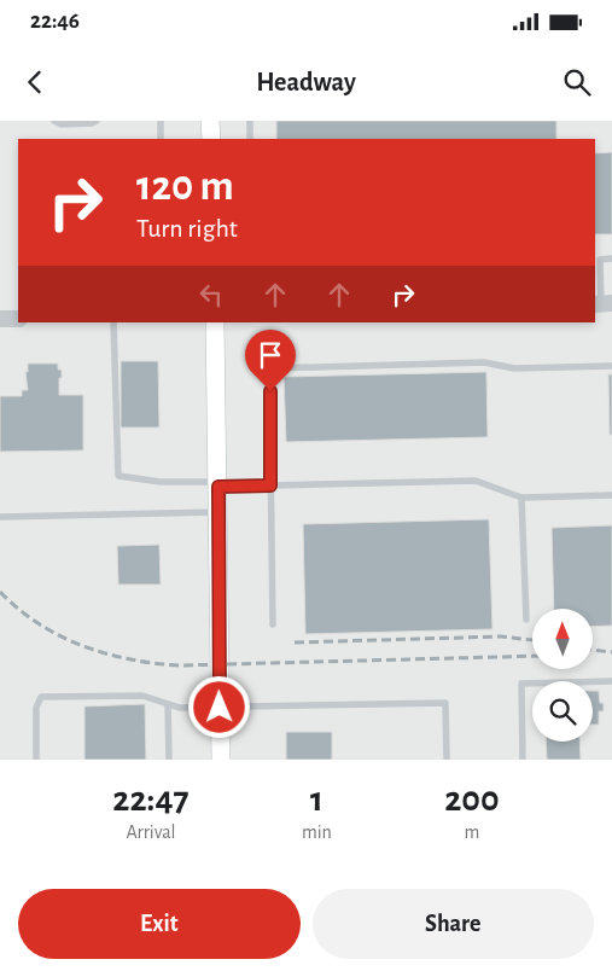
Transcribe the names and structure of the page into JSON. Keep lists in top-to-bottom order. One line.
{"north":"top","page":{"status":"22:46","header":"Headway","turn":["120 m","Turn right"],"eta":["22:47","Arrival","1","min","200","m"],"buttons":["Exit","Share"]}}
